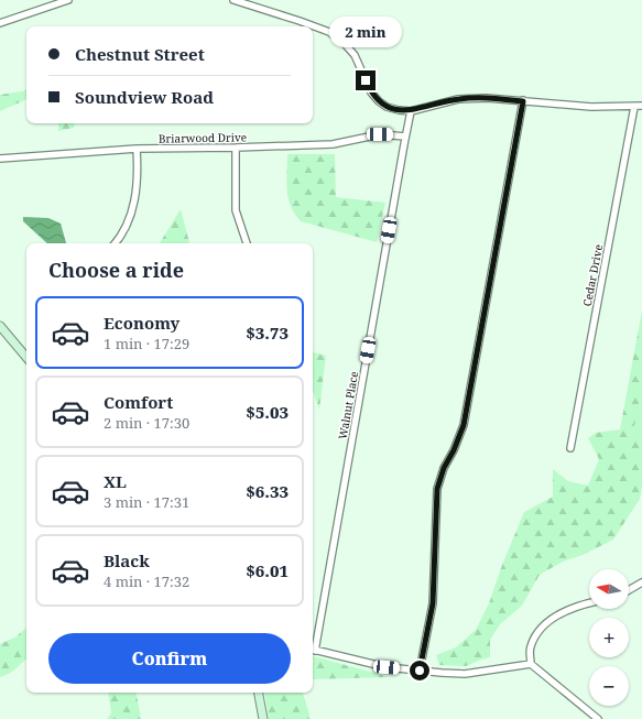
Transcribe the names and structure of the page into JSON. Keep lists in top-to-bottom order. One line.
{"streets":{"street":["Briarwood Drive","Cedar Drive","Walnut Place"]},"crossings":[["Briarwood Drive","Walnut Place"]],"north":"left","page":{"bubble":"2 min","banner":["Chestnut Street","Soundview Road"],"heading":"Choose a ride","list":[{"name":"Economy","note":"1 min · 17:29","value":"$3.73"},{"name":"Comfort","note":"2 min · 17:30","value":"$5.03"},{"name":"XL","note":"3 min · 17:31","value":"$6.33"},{"name":"Black","note":"4 min · 17:32","value":"$6.01"}],"map_buttons":["+","−"],"buttons":"Confirm"}}
